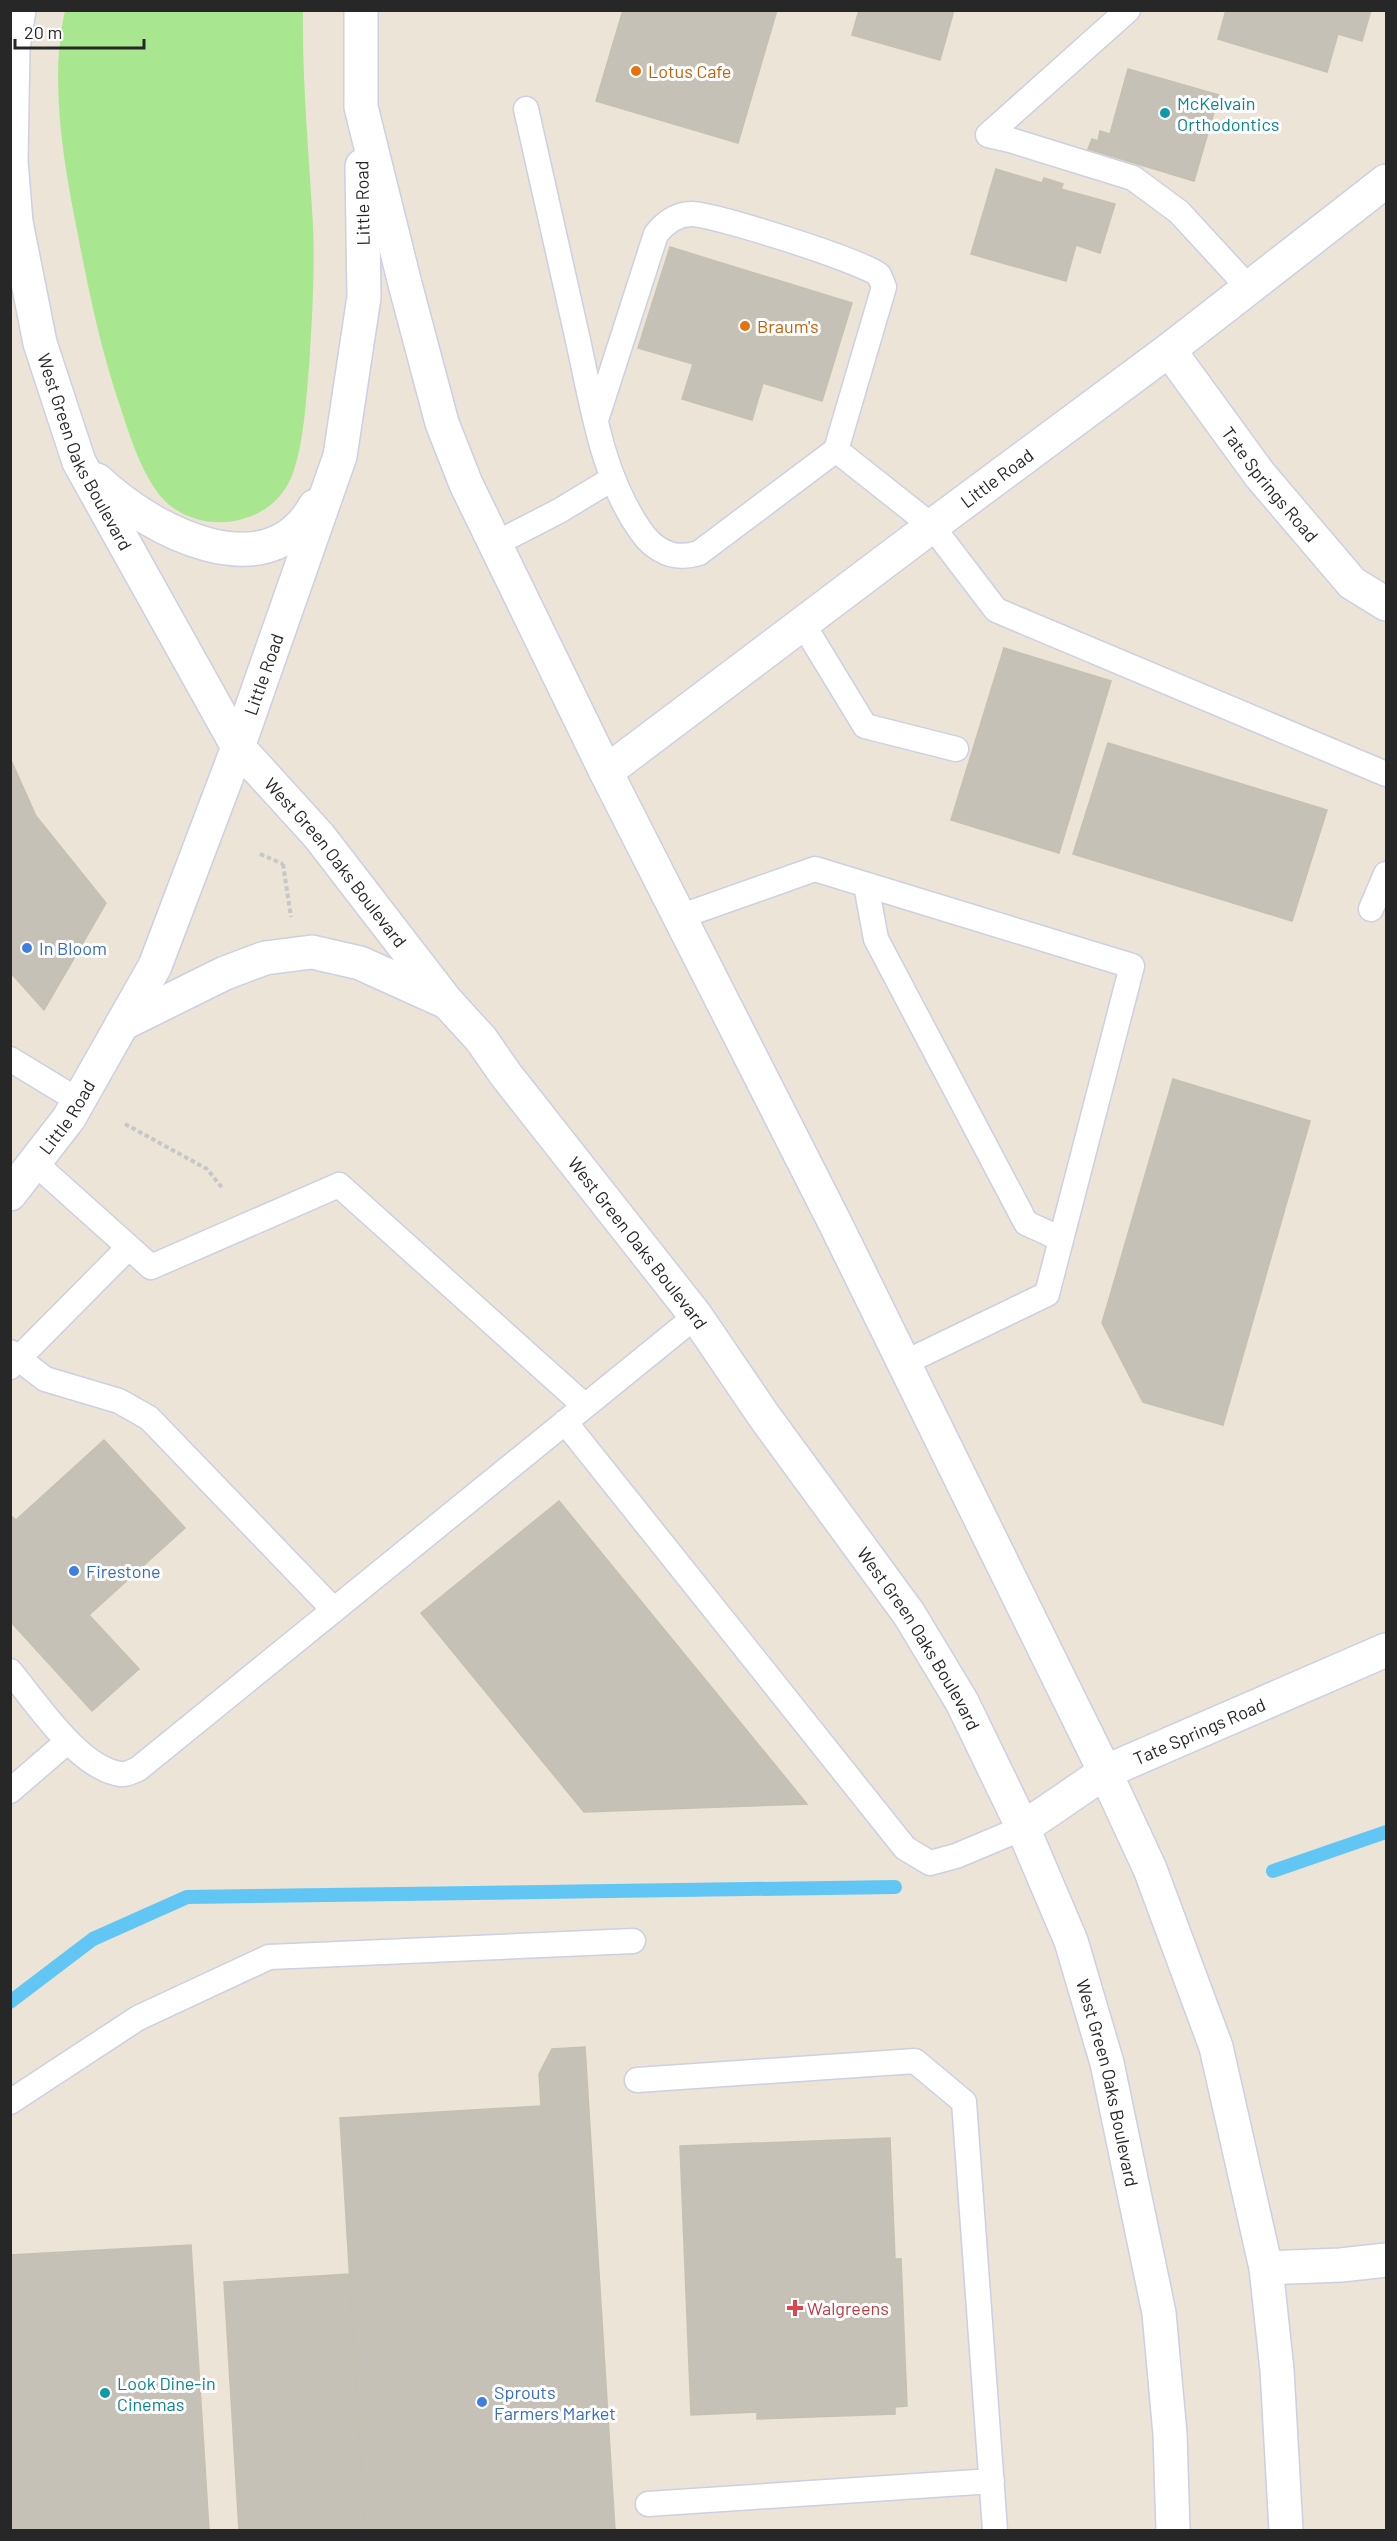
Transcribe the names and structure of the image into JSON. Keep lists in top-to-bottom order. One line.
{"streets":{"main road":["Little Road","West Green Oaks Boulevard","Tate Springs Road"]},"crossings":[["Little Road","West Green Oaks Boulevard"],["Little Road","Tate Springs Road"],["West Green Oaks Boulevard","Tate Springs Road"]],"places":{"other":["Lotus Cafe","McKelvain Orthodontics","Braum's","In Bloom","Firestone","Look Dine-in Cinemas","Sprouts Farmers Market"],"health":["Walgreens"]},"scale_bar":"20 m"}
